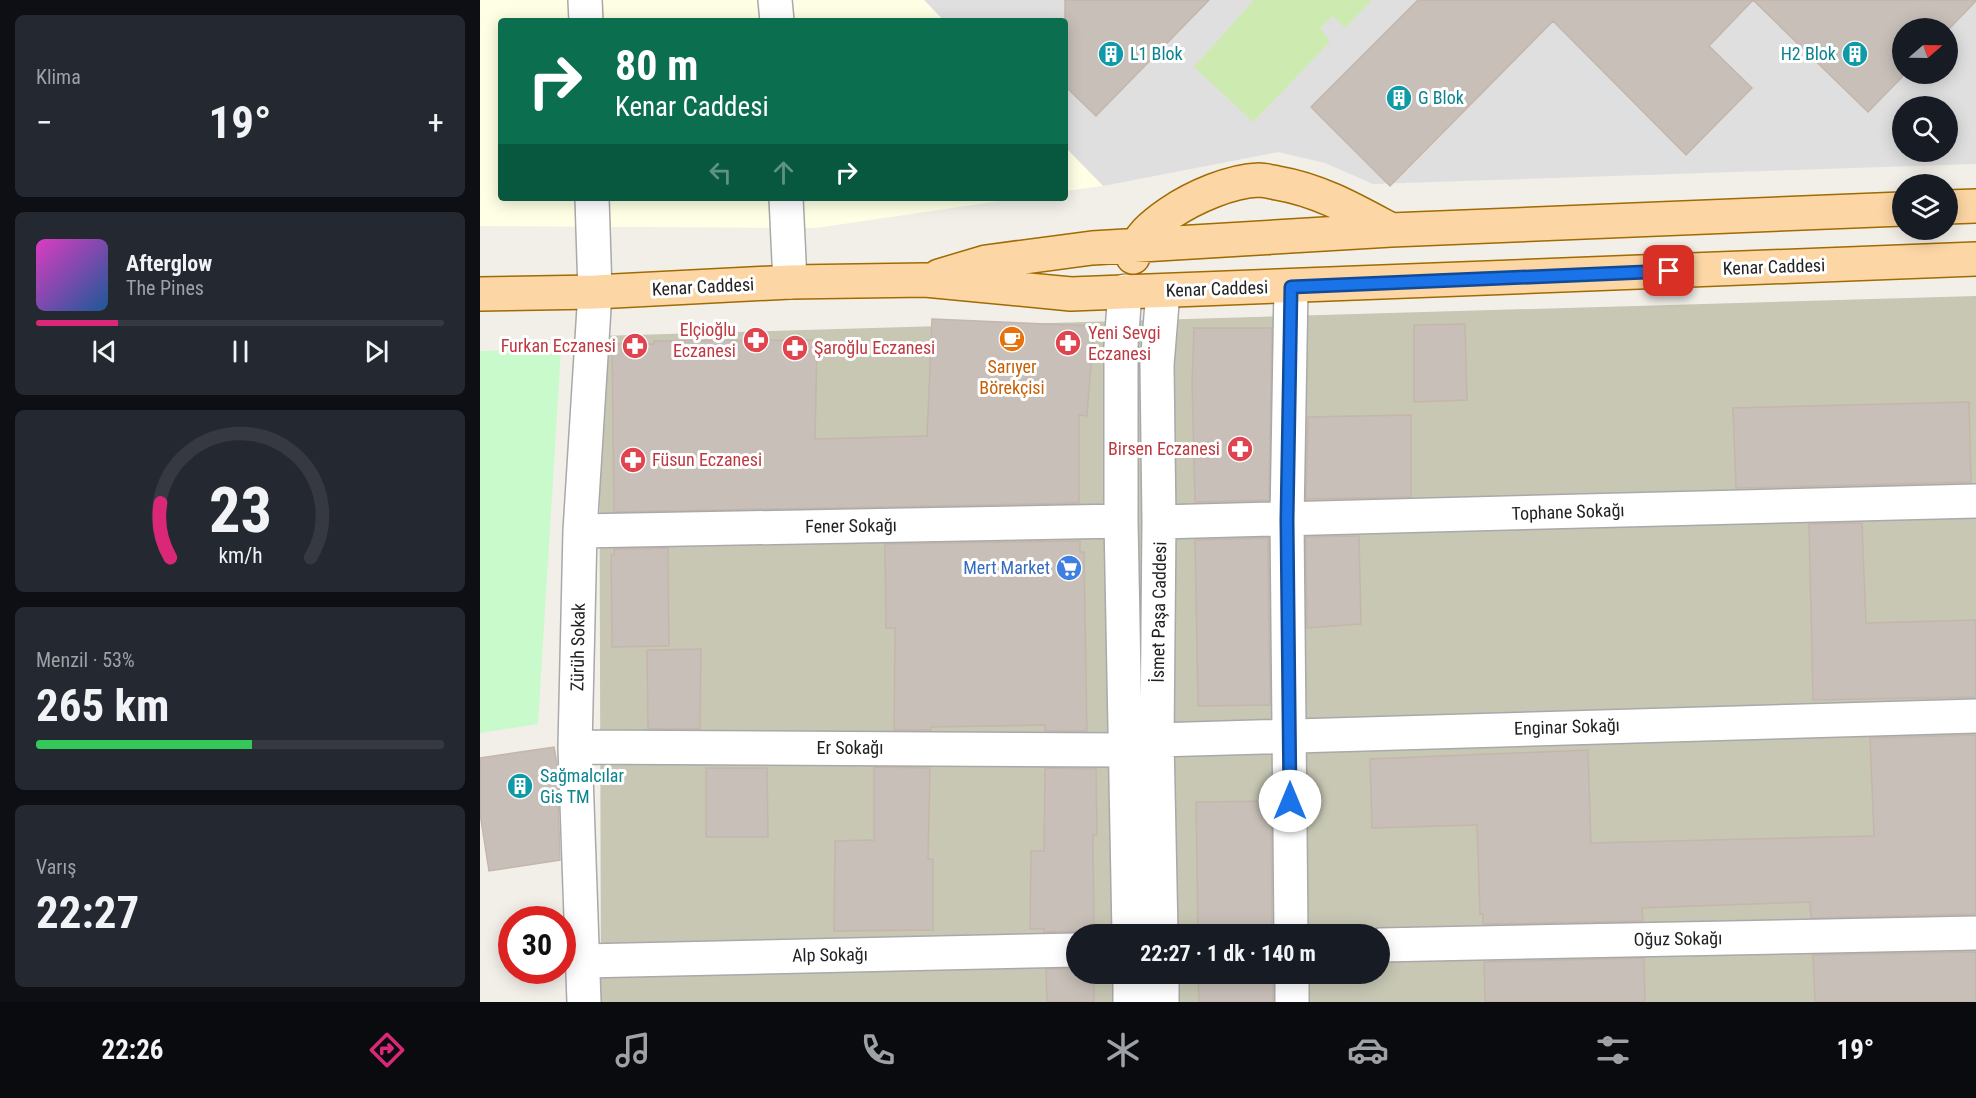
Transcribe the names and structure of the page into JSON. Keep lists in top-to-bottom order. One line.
{"streets":{"main road":["Kenar Caddesi"],"street":["Tophane Sokağı","Fener Sokağı","İsmet Paşa Caddesi","Zürüh Sokak","Enginar Sokağı","Er Sokağı","Oğuz Sokağı","Alp Sokağı"]},"crossings":[["Kenar Caddesi","İsmet Paşa Caddesi"],["Kenar Caddesi","Zürüh Sokak"],["Tophane Sokağı","İsmet Paşa Caddesi"],["Fener Sokağı","İsmet Paşa Caddesi"],["Fener Sokağı","Zürüh Sokak"],["İsmet Paşa Caddesi","Enginar Sokağı"],["İsmet Paşa Caddesi","Er Sokağı"],["Zürüh Sokak","Er Sokağı"],["Zürüh Sokak","Alp Sokağı"]],"places":{"building":["L1 Blok","H2 Blok","G Blok","Sağmalcılar Gis TM"],"cafe":["Sarıyer Börekçisi"],"pharmacy":["Elçioğlu Eczanesi","Yeni Sevgi Eczanesi","Furkan Eczanesi","Şaroğlu Eczanesi","Birsen Eczanesi","Füsun Eczanesi"],"supermarket":["Mert Market"]},"north":"right","page":{"tile":["Klima",["Menzil · 53%","265 km"],["Varış","22:27"]],"turn":["80 m","Kenar Caddesi"],"heat":["−","19°","+"],"song":["Afterglow","The Pines"],"limit":"30","trip":"22:27 · 1 dk · 140 m","tabs":["22:26","19°"],"gauge":["23","km/h"]}}
